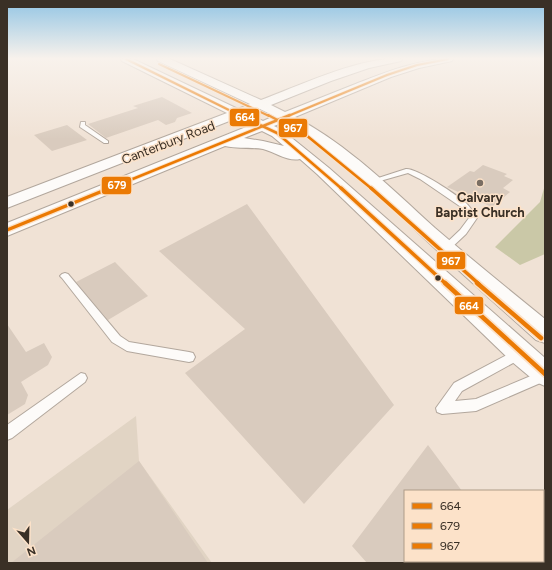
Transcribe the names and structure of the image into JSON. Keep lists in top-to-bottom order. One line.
{"streets":{"main road":["Canterbury Road"]},"places":["Calvary Baptist Church"],"lines":["transit line 664","transit line 679","transit line 967"],"legend":["664","679","967"],"north":"bottom"}
